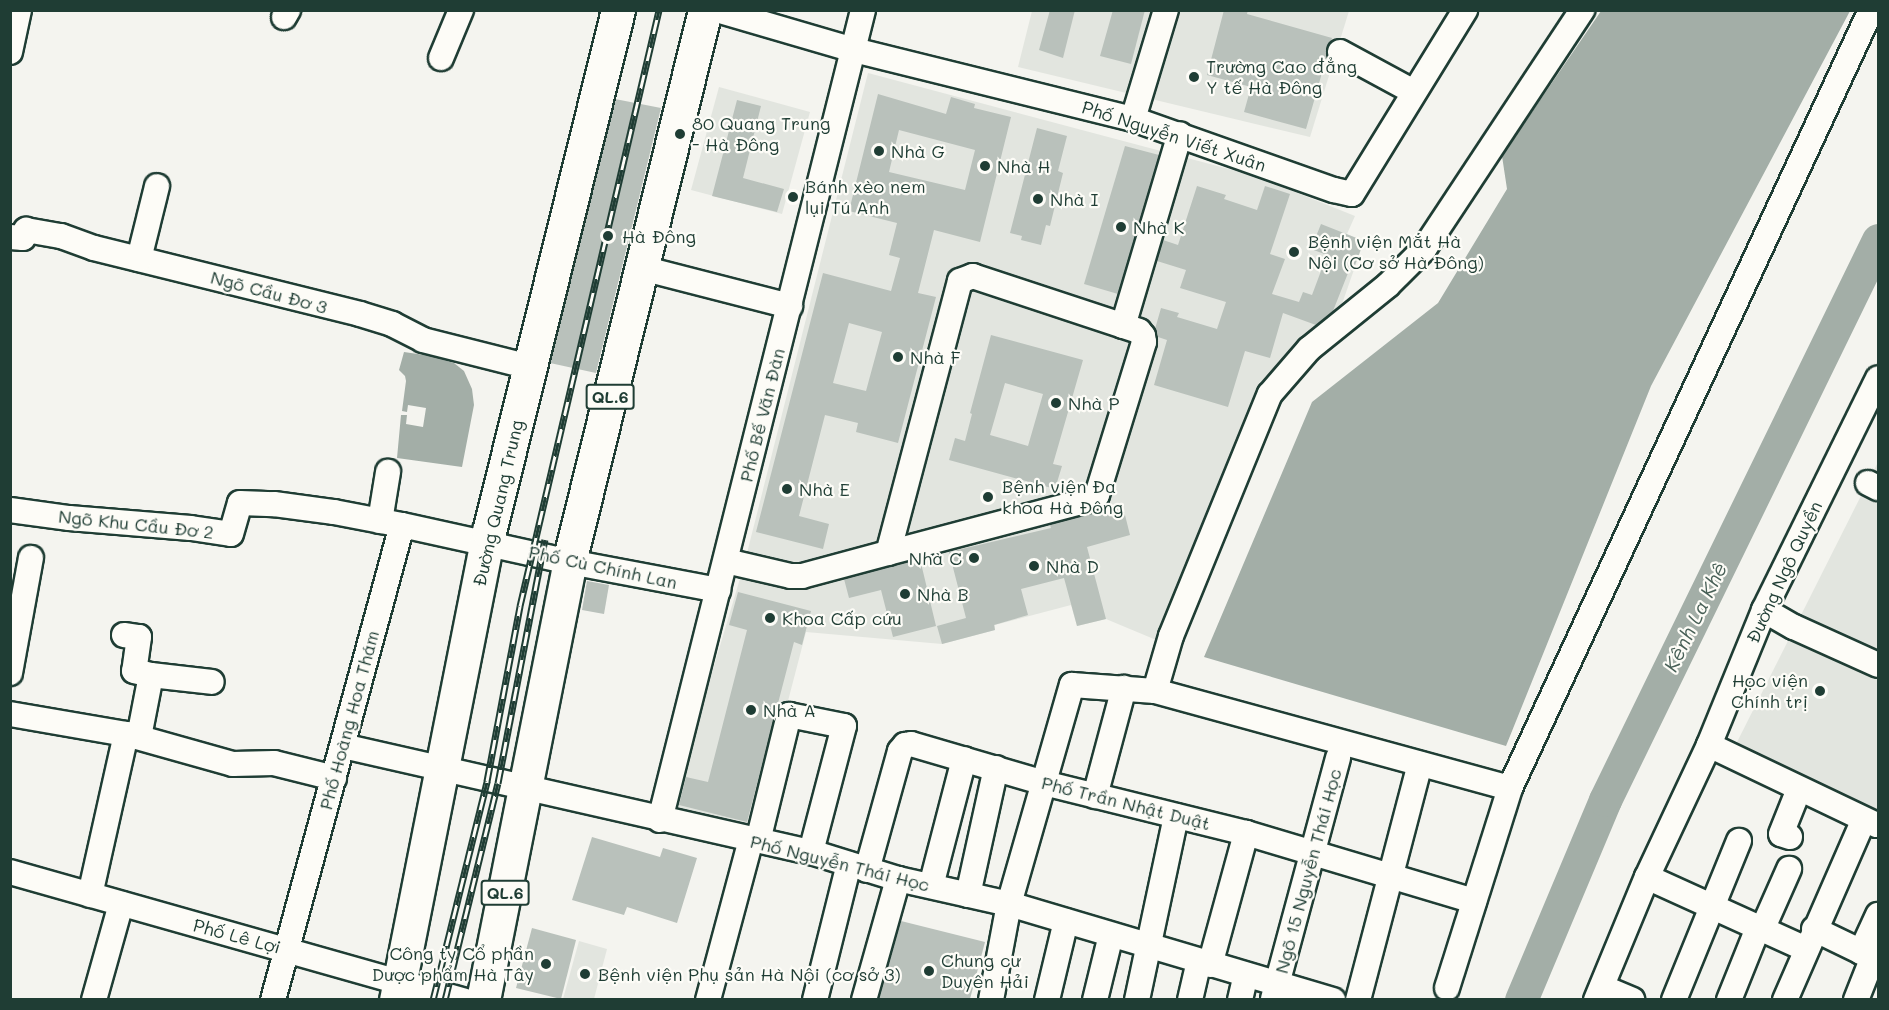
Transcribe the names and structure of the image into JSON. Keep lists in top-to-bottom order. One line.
{"streets":{"highway":["QL.6","Đường Quang Trung"],"street":["Phố Nguyễn Viết Xuân","Ngõ Cầu Đơ 3","Phố Bế Văn Đàn","Ngõ Khu Cầu Đơ 2","Phố Cù Chính Lan","Đường Ngô Quyền","Phố Hoàng Hoa Thám","Phố Trần Nhật Duật","Phố Nguyễn Thái Học","Ngõ 15 Nguyễn Thái Học","Phố Lê Lợi"]},"crossings":[["Phố Nguyễn Viết Xuân","Phố Bế Văn Đàn"],["Ngõ Cầu Đơ 3","Đường Quang Trung"],["QL.6","Phố Cù Chính Lan"],["QL.6","Phố Nguyễn Thái Học"],["Phố Bế Văn Đàn","Phố Cù Chính Lan"],["Phố Bế Văn Đàn","Phố Nguyễn Thái Học"],["Đường Quang Trung","Phố Cù Chính Lan"],["Đường Quang Trung","Phố Nguyễn Thái Học"],["Đường Quang Trung","Phố Lê Lợi"],["Ngõ Khu Cầu Đơ 2","Phố Hoàng Hoa Thám"],["Phố Hoàng Hoa Thám","Phố Nguyễn Thái Học"],["Phố Hoàng Hoa Thám","Phố Lê Lợi"],["Phố Trần Nhật Duật","Phố Nguyễn Thái Học"],["Phố Trần Nhật Duật","Ngõ 15 Nguyễn Thái Học"],["Phố Nguyễn Thái Học","Ngõ 15 Nguyễn Thái Học"]],"water":["Kênh La Khê"],"places":["Trường Cao đẳng Y tế Hà Đông","80 Quang Trung - Hà Đông","Nhà G","Nhà H","Bánh xèo nem lụi Tú Anh","Nhà I","Nhà K","Hà Đông","Bệnh viện Mắt Hà Nội (Cơ sở Hà Đông)","Nhà F","Nhà P","Nhà E","Bệnh viện Đa khoa Hà Đông","Nhà C","Nhà D","Nhà B","Khoa Cấp cứu","Học viện Chính trị","Nhà A","Công ty Cổ phần Dược phẩm Hà Tây","Chung cư Duyên Hải","Bệnh viện Phụ sản Hà Nội (cơ sở 3)"]}
